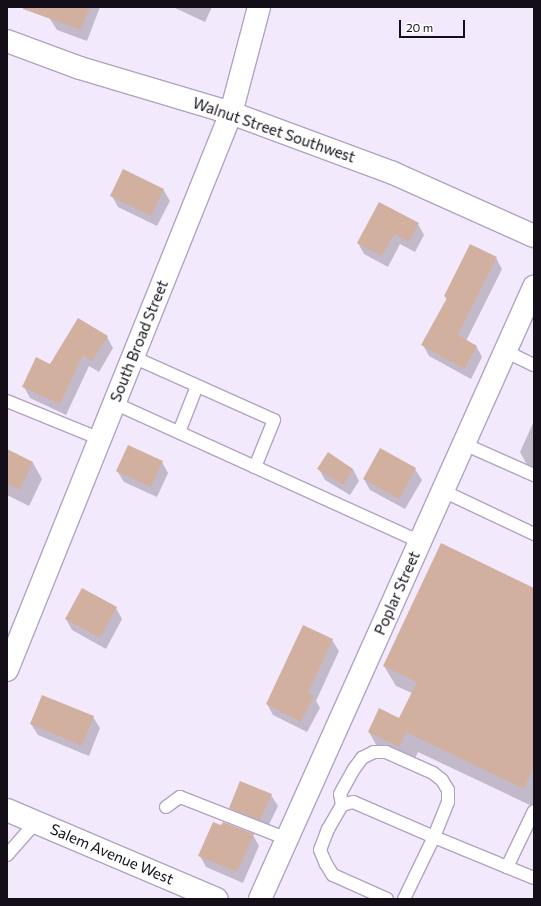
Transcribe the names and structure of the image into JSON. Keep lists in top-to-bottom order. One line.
{"streets":{"street":["Walnut Street Southwest","South Broad Street","Poplar Street","Salem Avenue West"]},"crossings":[["Walnut Street Southwest","South Broad Street"]],"scale_bar":"20 m"}
